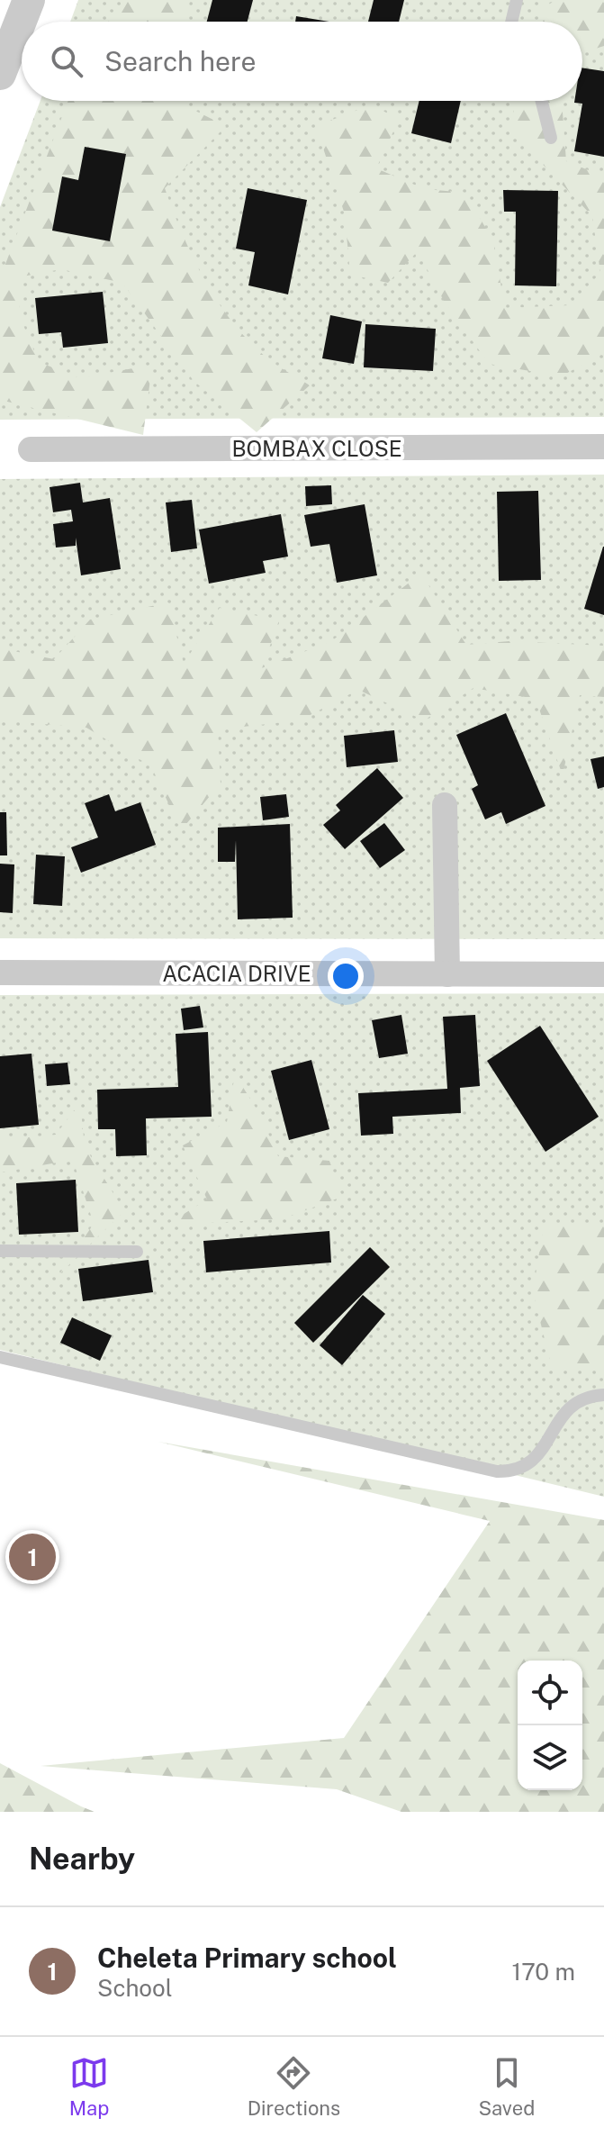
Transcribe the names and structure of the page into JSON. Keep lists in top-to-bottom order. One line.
{"streets":{"street":["BOMBAX CLOSE","ACACIA DRIVE"]},"page":{"search":"Search here","pins":"1","heading":"Nearby","list":[{"mark":"1","name":"Cheleta Primary school","note":"School","value":"170 m"}],"nav":["Map","Directions","Saved"]}}
